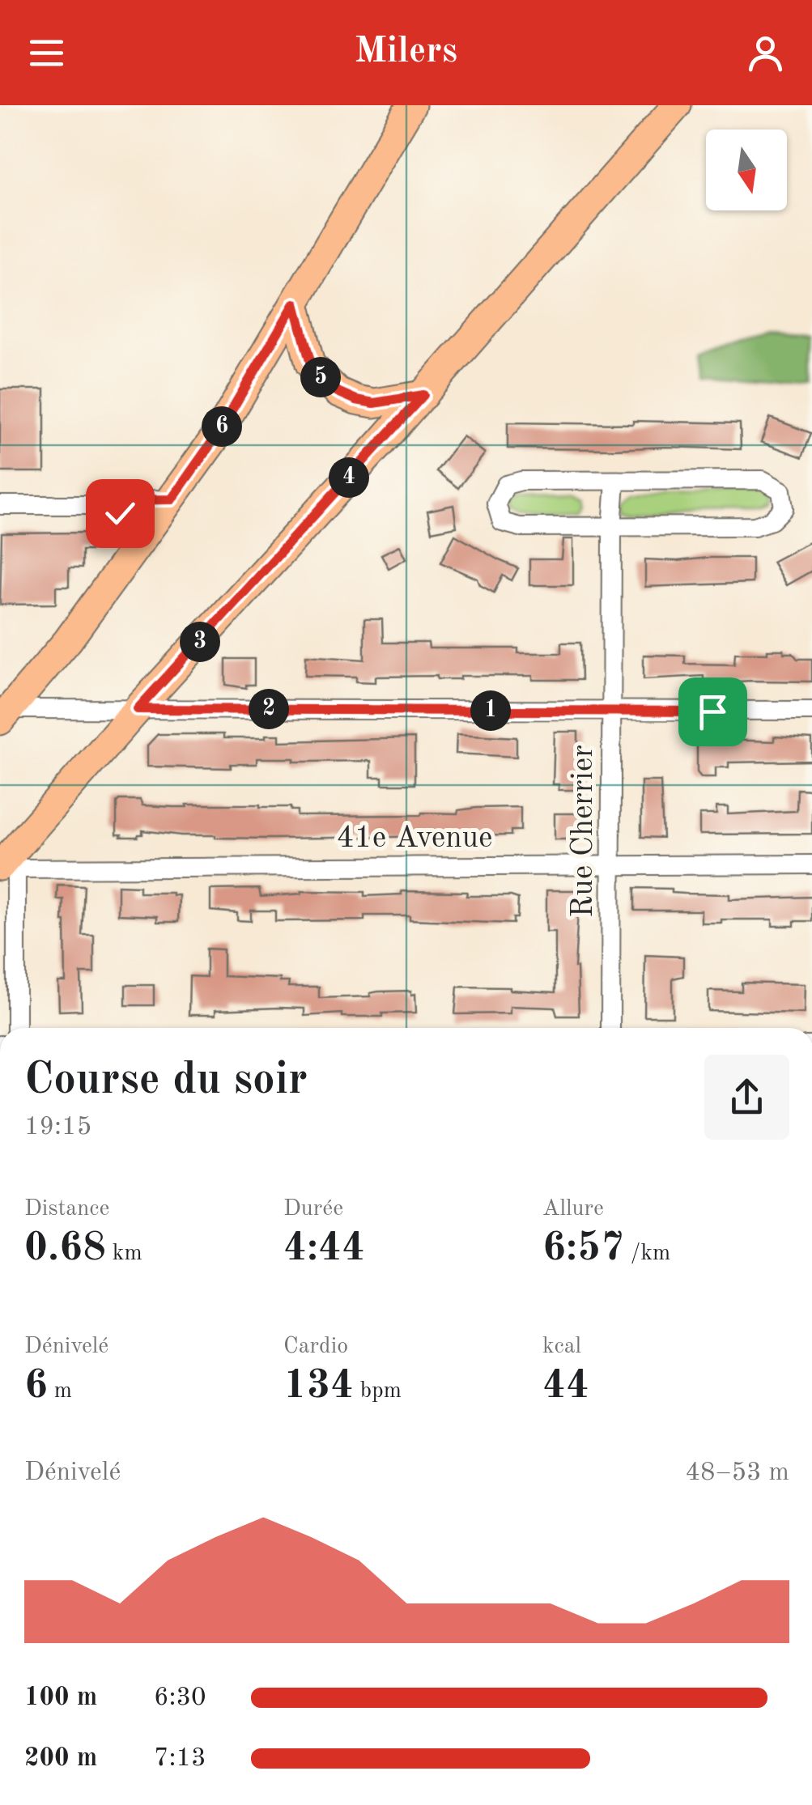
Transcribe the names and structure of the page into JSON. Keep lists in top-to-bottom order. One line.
{"streets":{"street":["Rue Cherrier","41e Avenue"]},"crossings":[["Rue Cherrier","41e Avenue"]],"north":"bottom","page":{"header":"Milers","pins":["5","6","4","3","2","1"],"heading":["Course du soir","19:15"],"stats":[["Distance","0.68 km"],["Durée","4:44"],["Allure","6:57 /km"],["Dénivelé","6 m"],["Cardio","134 bpm"],["kcal","44"]],"chart":["Dénivelé","48–53 m"],"list":[{"name":"100 m","note":"6:30"},{"name":"200 m","note":"7:13"}]}}
